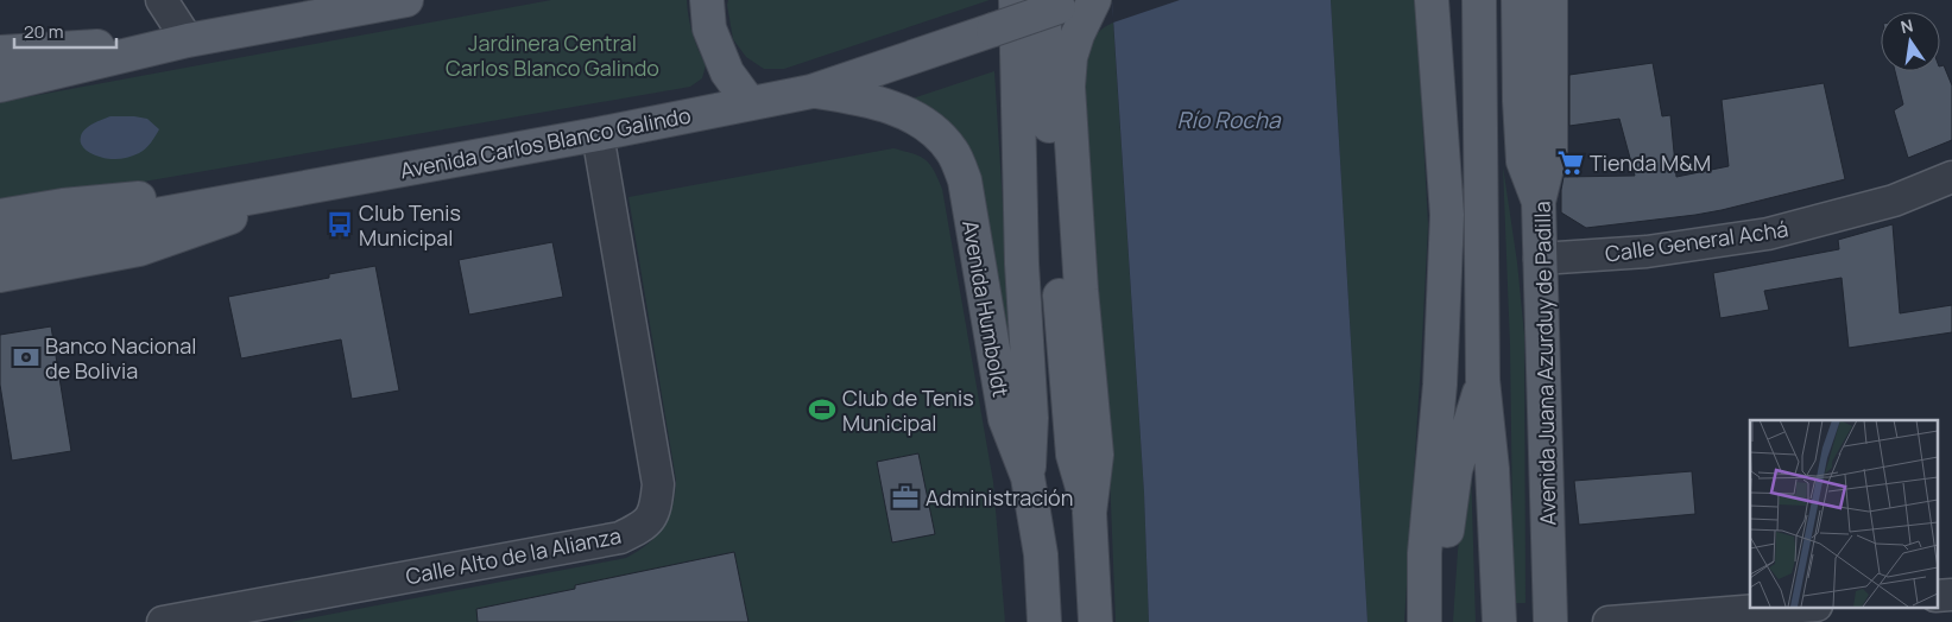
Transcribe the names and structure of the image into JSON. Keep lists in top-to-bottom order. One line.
{"streets":{"main road":["Avenida Carlos Blanco Galindo","Avenida Humboldt","Avenida Juana Azurduy de Padilla"],"street":["Calle General Achá","Calle Alto de la Alianza"]},"crossings":[["Avenida Carlos Blanco Galindo","Avenida Humboldt"],["Avenida Carlos Blanco Galindo","Calle Alto de la Alianza"],["Calle General Achá","Avenida Juana Azurduy de Padilla"]],"water":["Río Rocha"],"parks":["Jardinera Central Carlos Blanco Galindo"],"places":{"supermarket":["Tienda M&M"],"bus stop":["Club Tenis Municipal"],"bank":["Banco Nacional de Bolivia"],"sports":["Club de Tenis Municipal"],"office":["Administración"]},"scale_bar":"20 m","north":"top"}
